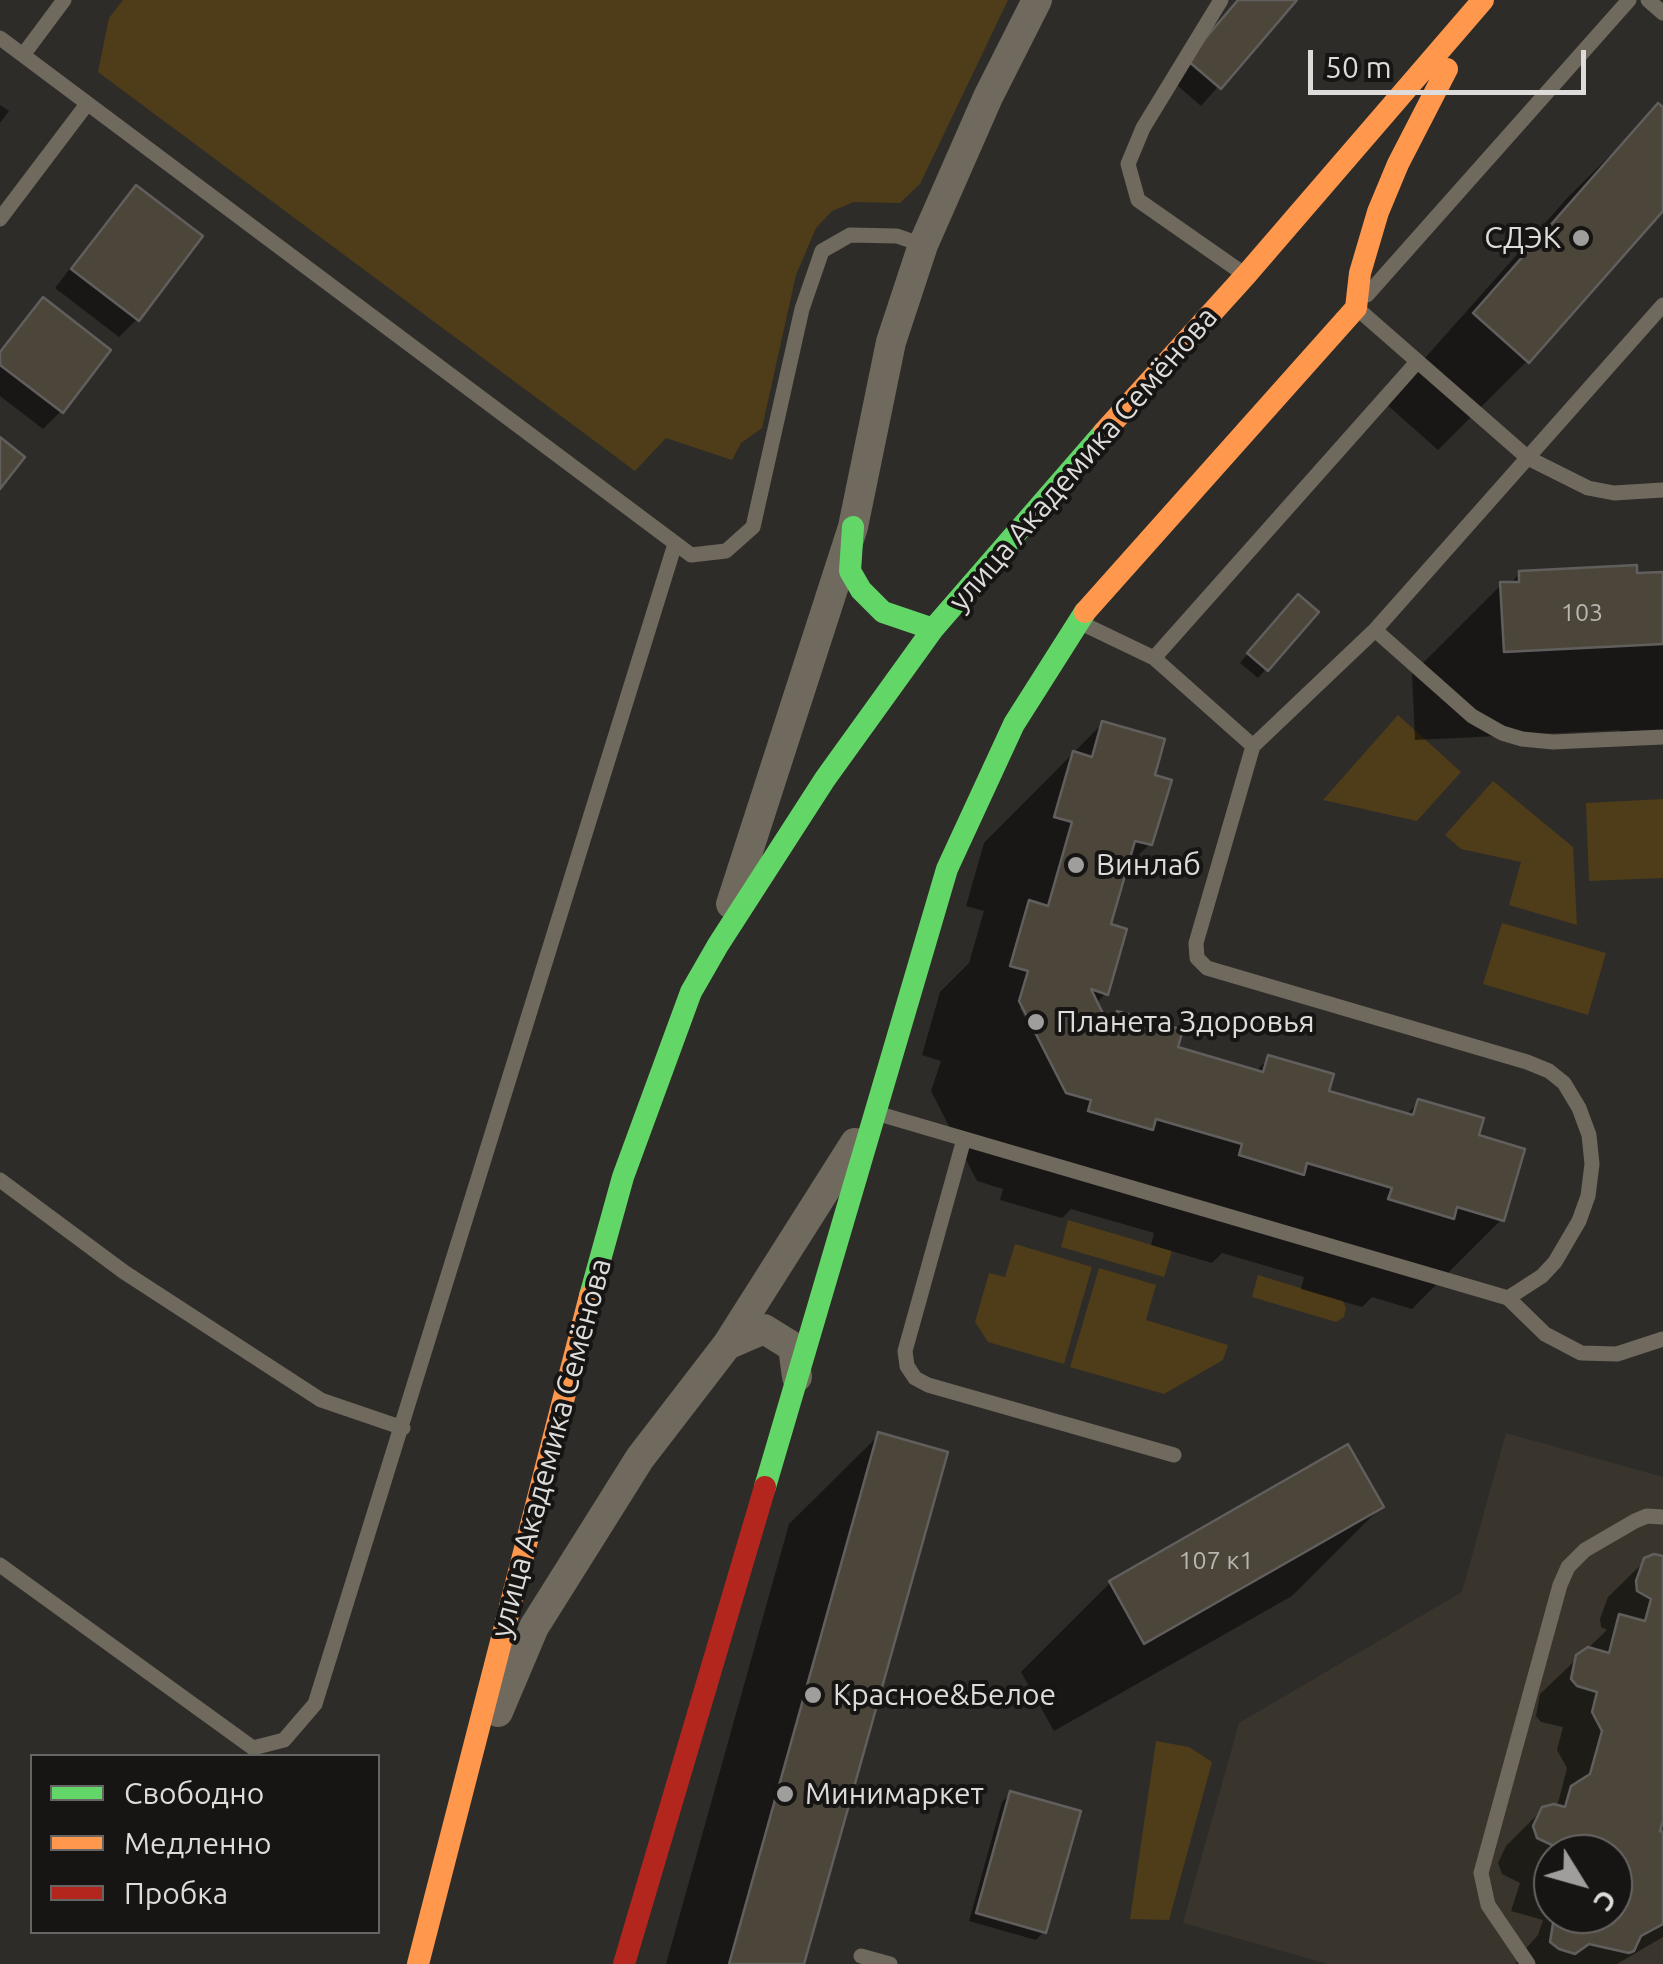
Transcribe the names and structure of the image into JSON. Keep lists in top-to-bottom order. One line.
{"streets":{"main road":["улица Академика Семёнова"]},"places":["СДЭК","Винлаб","Планета Здоровья","Красное&Белое","Минимаркет"],"house_numbers":["103","107 к1"],"legend":["Свободно","Медленно","Пробка"],"scale_bar":"50 m","north":"bottom right"}
